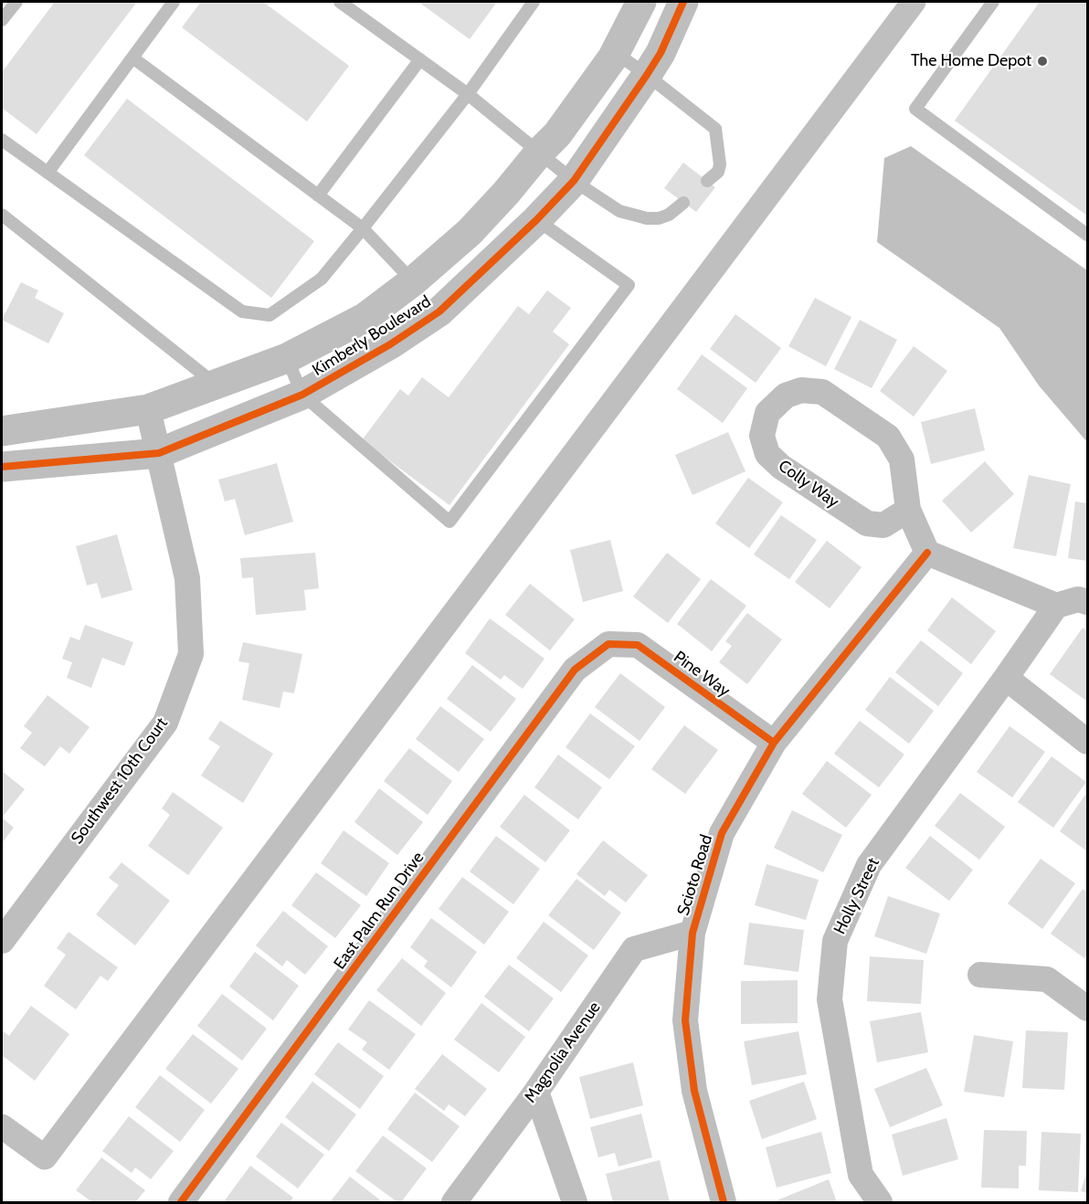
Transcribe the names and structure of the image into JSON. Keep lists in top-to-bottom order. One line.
{"streets":{"street":["Kimberly Boulevard","Colly Way","Pine Way","Southwest 10th Court","Scioto Road","Holly Street","East Palm Run Drive","Magnolia Avenue"]},"crossings":[["Kimberly Boulevard","Southwest 10th Court"],["Colly Way","Scioto Road"],["Pine Way","Scioto Road"],["Pine Way","East Palm Run Drive"],["Scioto Road","Magnolia Avenue"]],"places":["The Home Depot"]}
